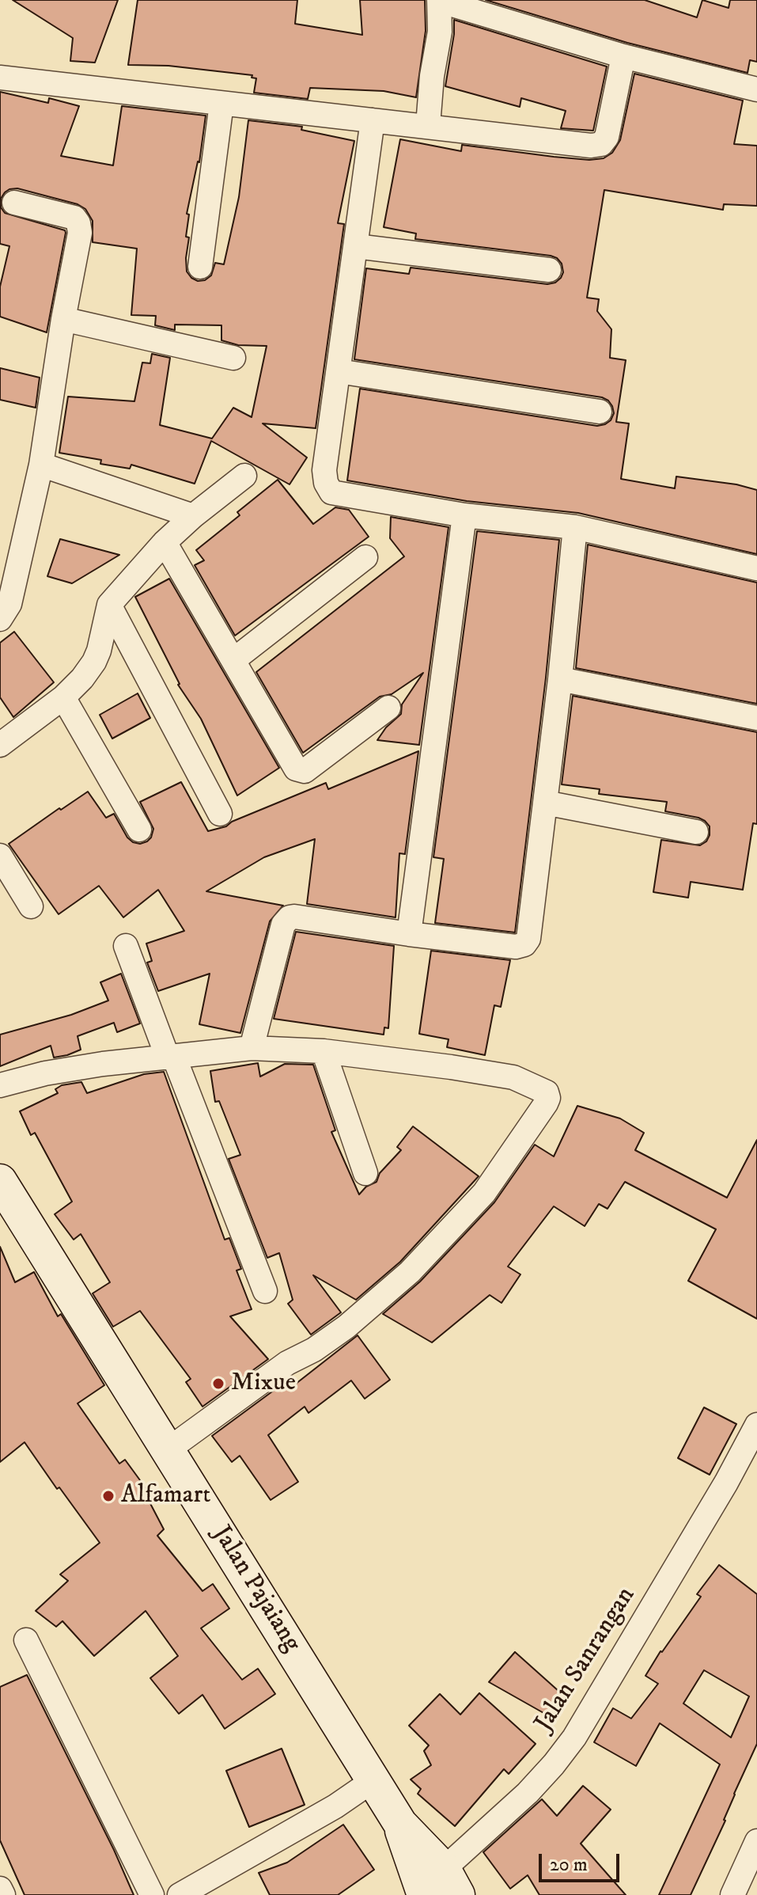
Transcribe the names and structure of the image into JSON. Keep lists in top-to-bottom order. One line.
{"streets":{"main road":["Jalan Pajaiang"],"street":["Jalan Sanrangan"]},"crossings":[["Jalan Pajaiang","Jalan Sanrangan"]],"places":["Mixue","Alfamart"],"scale_bar":"20 m"}
